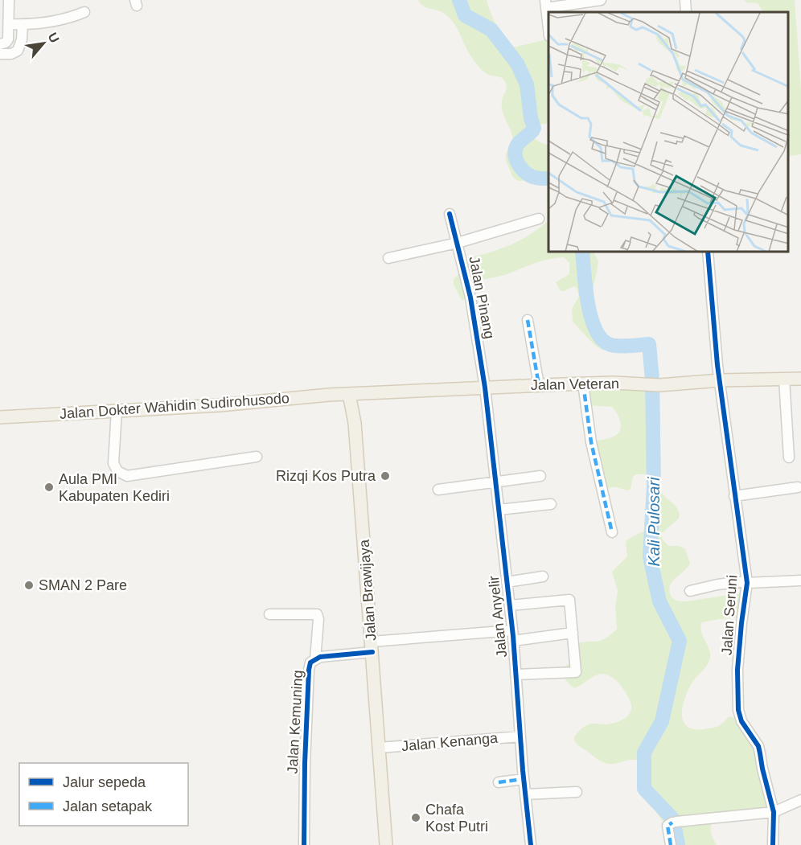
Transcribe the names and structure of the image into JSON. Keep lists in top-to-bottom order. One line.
{"streets":{"main road":["Jalan Veteran","Jalan Dokter Wahidin Sudirohusodo","Jalan Brawijaya"],"street":["Jalan Pinang","Jalan Seruni","Jalan Anyelir","Jalan Kemuning","Jalan Kenanga"]},"crossings":[["Jalan Pinang","Jalan Veteran"],["Jalan Pinang","Jalan Anyelir"],["Jalan Veteran","Jalan Dokter Wahidin Sudirohusodo"],["Jalan Veteran","Jalan Brawijaya"],["Jalan Veteran","Jalan Seruni"],["Jalan Veteran","Jalan Anyelir"],["Jalan Dokter Wahidin Sudirohusodo","Jalan Brawijaya"],["Jalan Brawijaya","Jalan Kemuning"],["Jalan Brawijaya","Jalan Kenanga"],["Jalan Anyelir","Jalan Kemuning"],["Jalan Anyelir","Jalan Kenanga"]],"water":["Kali Pulosari"],"places":["Rizqi Kos Putra","Aula PMI Kabupaten Kediri","SMAN 2 Pare","Chafa Kost Putri"],"legend":["Jalur sepeda","Jalan setapak"],"north":"top right"}
